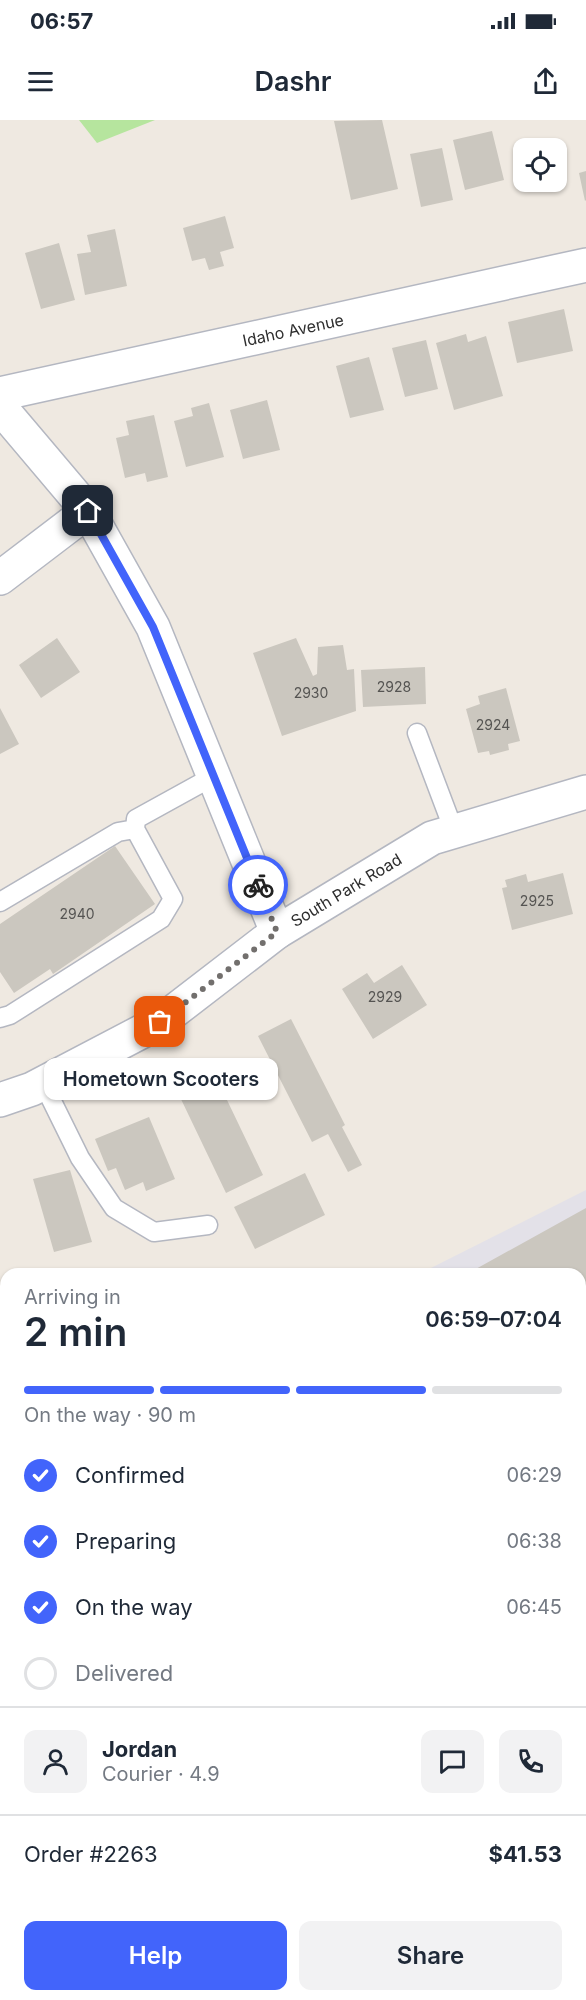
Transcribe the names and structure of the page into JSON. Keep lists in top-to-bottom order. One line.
{"streets":{"street":["Idaho Avenue","South Park Road"]},"places":["Hometown Scooters"],"house_numbers":["2928","2930","2924","2925","2940","2929"],"page":{"status":"06:57","header":"Dashr","bubble":"Hometown Scooters","heading":["2 min","Arriving in","06:59–07:04"],"panel":["Jordan","Courier · 4.9","Order #2263","$41.53"],"bar":"On the way · 90 m","list":[["Confirmed","06:29"],["Preparing","06:38"],["On the way","06:45"],"Delivered"],"buttons":["Help","Share"]}}
